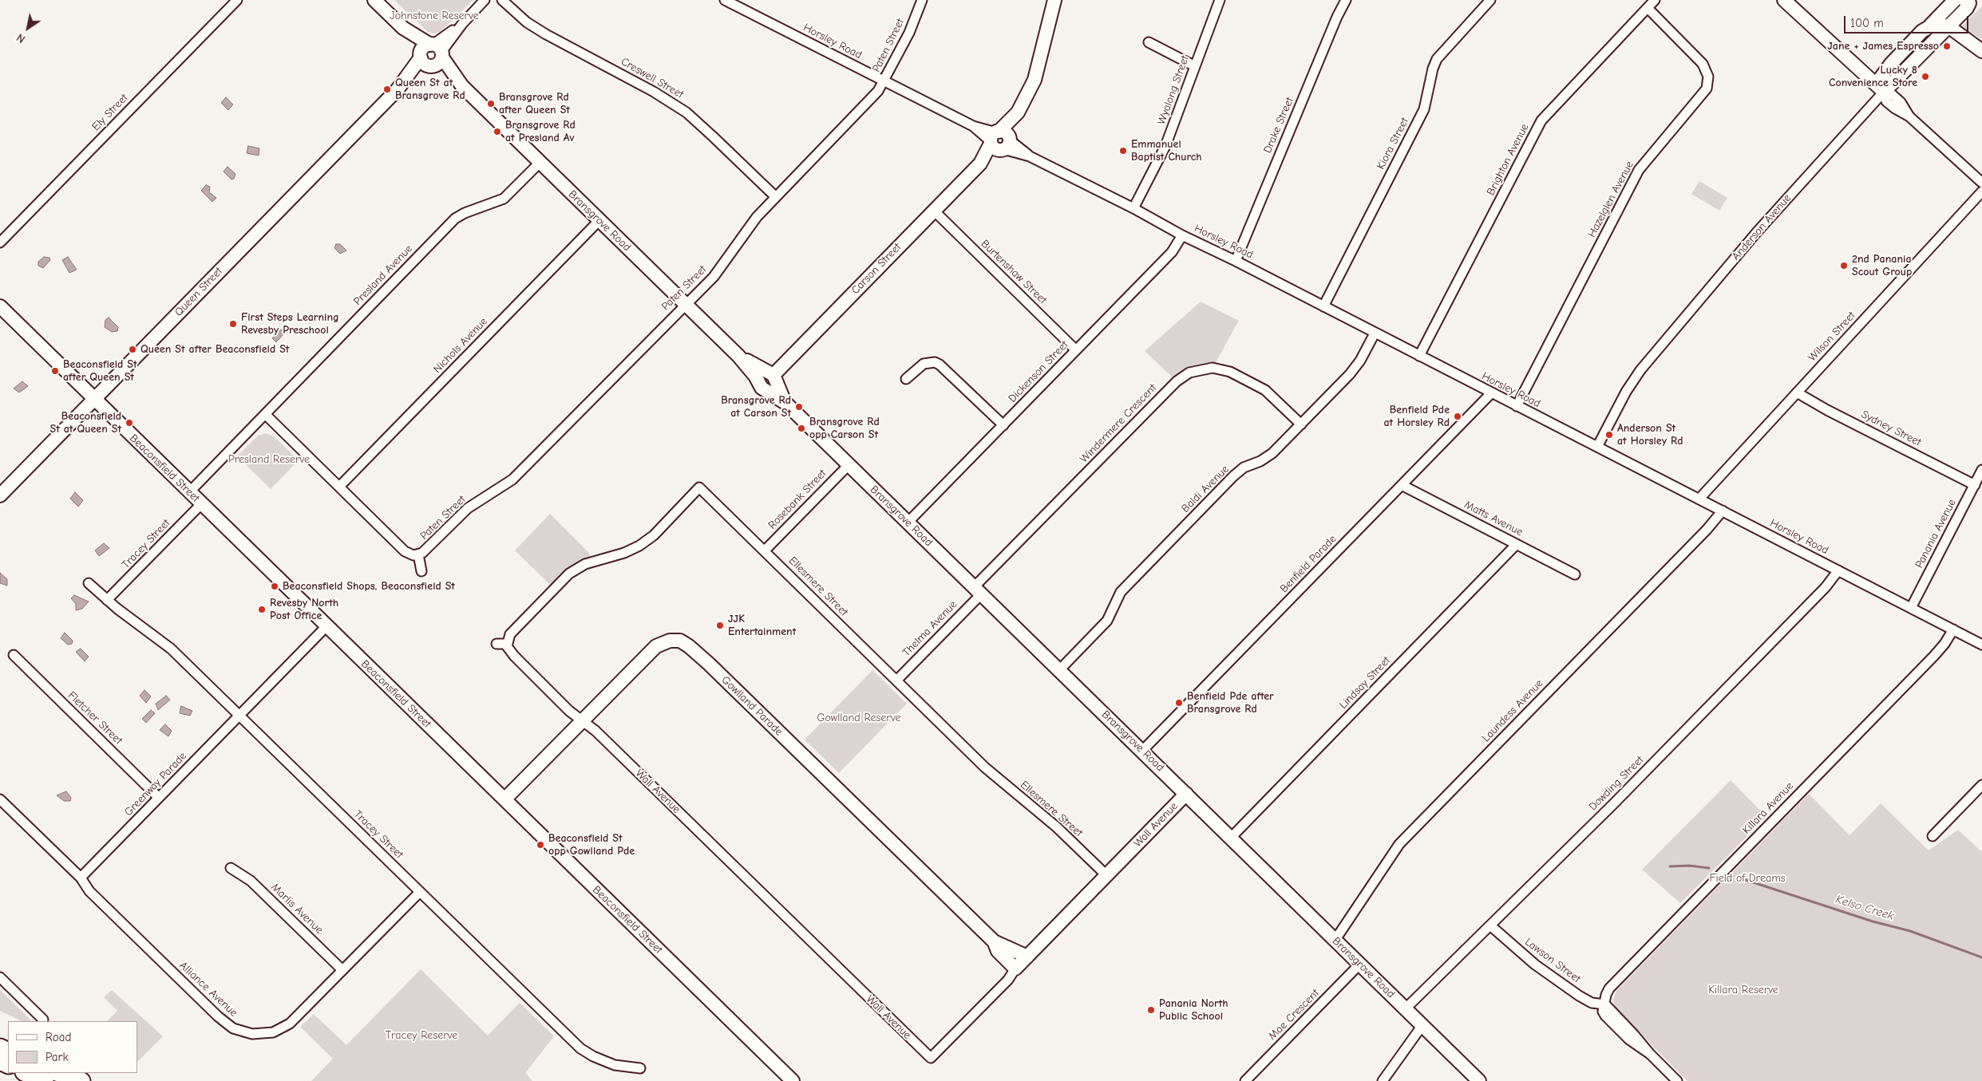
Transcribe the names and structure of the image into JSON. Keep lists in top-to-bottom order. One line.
{"streets":{"main road":["Bransgrove Road","Anderson Avenue","Carson Street","Queen Street","Beaconsfield Street","Gowlland Parade","Wall Avenue"],"street":["Horsley Road","Paten Street","Creswell Street","Wyalong Street","Ely Street","Drake Street","Kiora Street","Brighton Avenue","Hazelglen Avenue","Burtenshaw Street","Presland Avenue","Wilson Street","Nichols Avenue","Dickenson Street","Windermere Crescent","Sydney Street","Baldi Avenue","Rosebank Street","Matts Avenue","Panania Avenue","Tracey Street","Benfield Parade","Ellesmere Street","Thelma Avenue","Lindsay Street","Laundess Avenue","Fletcher Street","Dowding Street","Greenway Parade","Killara Avenue","Marlis Avenue","Lawson Street","Alliance Avenue","Mae Crescent"]},"crossings":[["Horsley Road","Paten Street"],["Horsley Road","Wyalong Street"],["Horsley Road","Drake Street"],["Horsley Road","Kiora Street"],["Horsley Road","Brighton Avenue"],["Horsley Road","Hazelglen Avenue"],["Horsley Road","Anderson Avenue"],["Horsley Road","Carson Street"],["Horsley Road","Wilson Street"],["Horsley Road","Dickenson Street"],["Horsley Road","Baldi Avenue"],["Horsley Road","Panania Avenue"],["Horsley Road","Benfield Parade"],["Horsley Road","Laundess Avenue"],["Horsley Road","Dowding Street"],["Horsley Road","Killara Avenue"],["Paten Street","Creswell Street"],["Paten Street","Bransgrove Road"],["Paten Street","Presland Avenue"],["Paten Street","Nichols Avenue"],["Brighton Avenue","Hazelglen Avenue"],["Bransgrove Road","Carson Street"],["Bransgrove Road","Presland Avenue"],["Bransgrove Road","Queen Street"],["Bransgrove Road","Nichols Avenue"],["Bransgrove Road","Dickenson Street"],["Bransgrove Road","Windermere Crescent"],["Bransgrove Road","Baldi Avenue"],["Bransgrove Road","Rosebank Street"],["Bransgrove Road","Benfield Parade"],["Bransgrove Road","Thelma Avenue"],["Bransgrove Road","Lindsay Street"],["Bransgrove Road","Laundess Avenue"],["Bransgrove Road","Dowding Street"],["Bransgrove Road","Wall Avenue"],["Bransgrove Road","Mae Crescent"],["Carson Street","Burtenshaw Street"],["Burtenshaw Street","Dickenson Street"],["Presland Avenue","Beaconsfield Street"],["Queen Street","Beaconsfield Street"],["Wilson Street","Sydney Street"],["Windermere Crescent","Baldi Avenue"],["Windermere Crescent","Thelma Avenue"],["Sydney Street","Panania Avenue"],["Beaconsfield Street","Tracey Street"],["Beaconsfield Street","Gowlland Parade"],["Beaconsfield Street","Greenway Parade"],["Rosebank Street","Ellesmere Street"],["Matts Avenue","Benfield Parade"],["Matts Avenue","Lindsay Street"],["Tracey Street","Greenway Parade"],["Tracey Street","Alliance Avenue"],["Ellesmere Street","Thelma Avenue"],["Ellesmere Street","Wall Avenue"],["Gowlland Parade","Wall Avenue"],["Fletcher Street","Greenway Parade"],["Dowding Street","Lawson Street"],["Greenway Parade","Alliance Avenue"],["Killara Avenue","Lawson Street"],["Marlis Avenue","Alliance Avenue"]],"water":["Kelso Creek"],"parks":["Johnstone Reserve","Presland Reserve","Gowlland Reserve","Field of Dreams","Killara Reserve","Tracey Reserve"],"places":["Jane + James Espresso","Lucky 8 Convenience Store","Queen St at Bransgrove Rd","Bransgrove Rd after Queen St","Bransgrove Rd at Presland Av","Emmanuel Baptist Church","2nd Panania Scout Group","First Steps Learning Revesby Preschool","Queen St after Beaconsfield St","Beaconsfield St after Queen St","Bransgrove Rd at Carson St","Benfield Pde at Horsley Rd","Beaconsfield St at Queen St","Bransgrove Rd opp Carson St","Anderson St at Horsley Rd","Beaconsfield Shops, Beaconsfield St","Revesby North Post Office","JJK Entertainment","Benfield Pde after Bransgrove Rd","Beaconsfield St opp Gowlland Pde","Panania North Public School"],"legend":["Road","Park"],"scale_bar":"100 m","north":"bottom left"}
